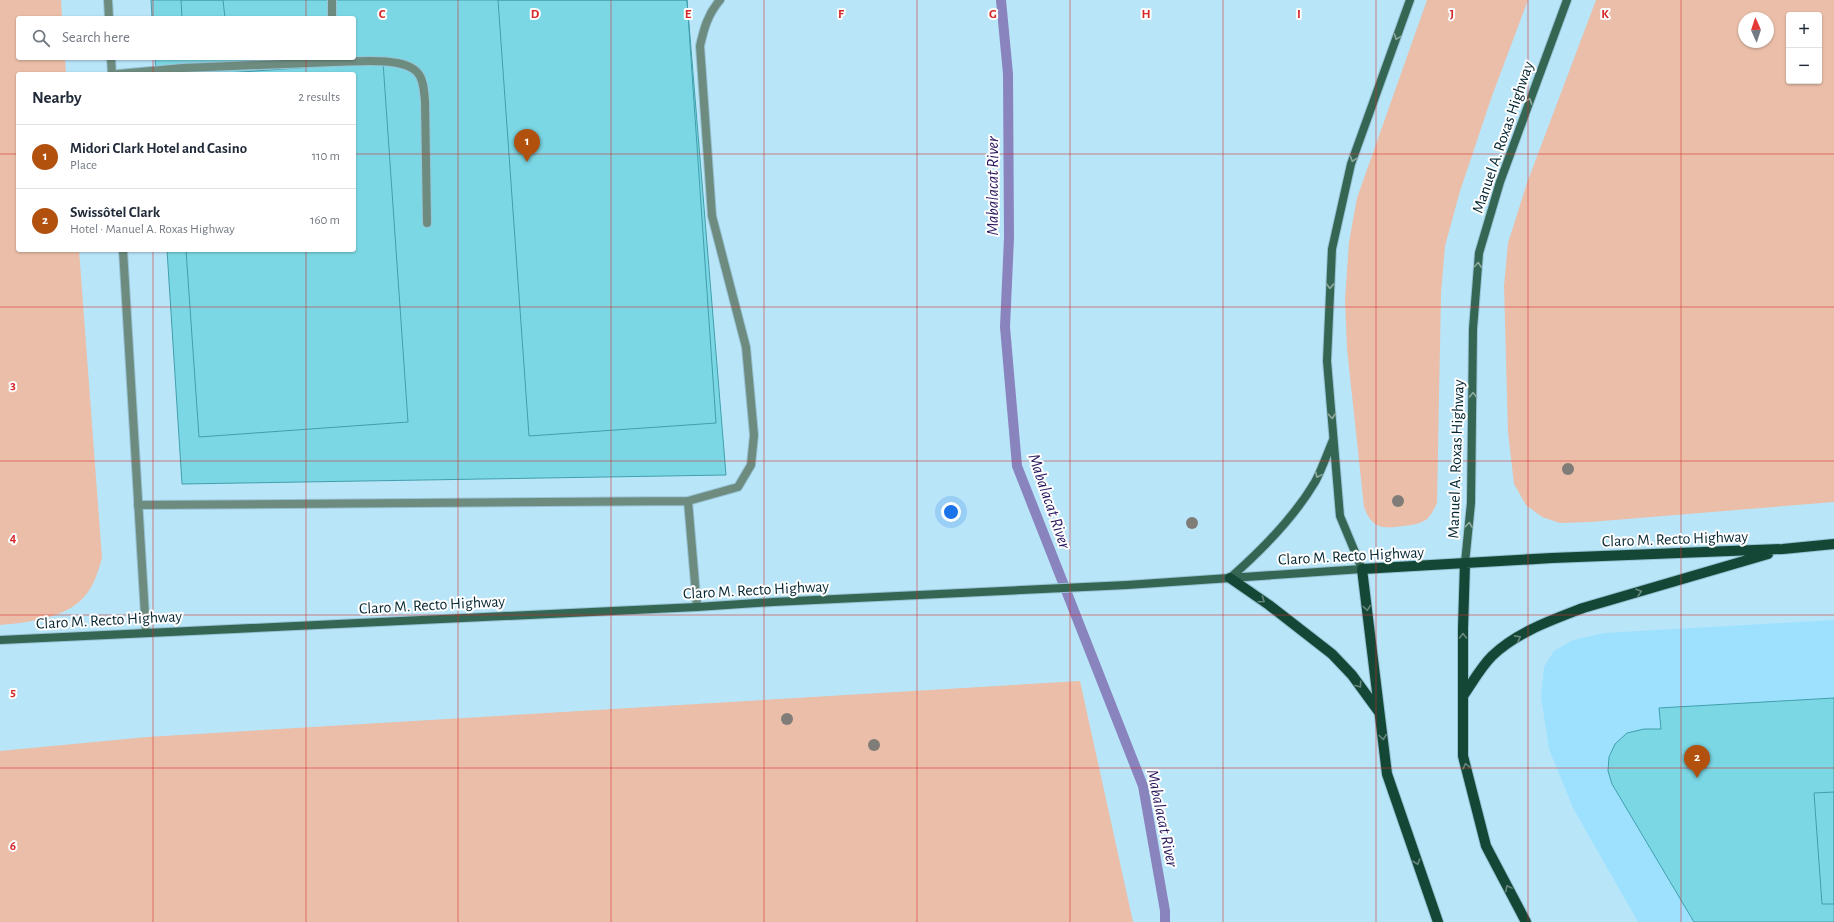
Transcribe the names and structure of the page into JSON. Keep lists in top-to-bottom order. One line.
{"streets":{"main road":["Manuel A. Roxas Highway","Claro M. Recto Highway"]},"crossings":[["Manuel A. Roxas Highway","Claro M. Recto Highway"]],"one_way":["Manuel A. Roxas Highway"],"water":["Mabalacat River"],"north":"top","page":{"map_buttons":["+","−"],"search":"Search here","heading":["Nearby","2 results"],"list":[{"mark":"1","name":"Midori Clark Hotel and Casino","note":"Place","value":"110 m"},{"mark":"2","name":"Swissôtel Clark","note":"Hotel · Manuel A. Roxas Highway","value":"160 m"}],"pins":["1","2"]},"grid":{"columns":["C","D","E","F","G","H","I","J","K"],"rows":["3","4","5","6"]}}
